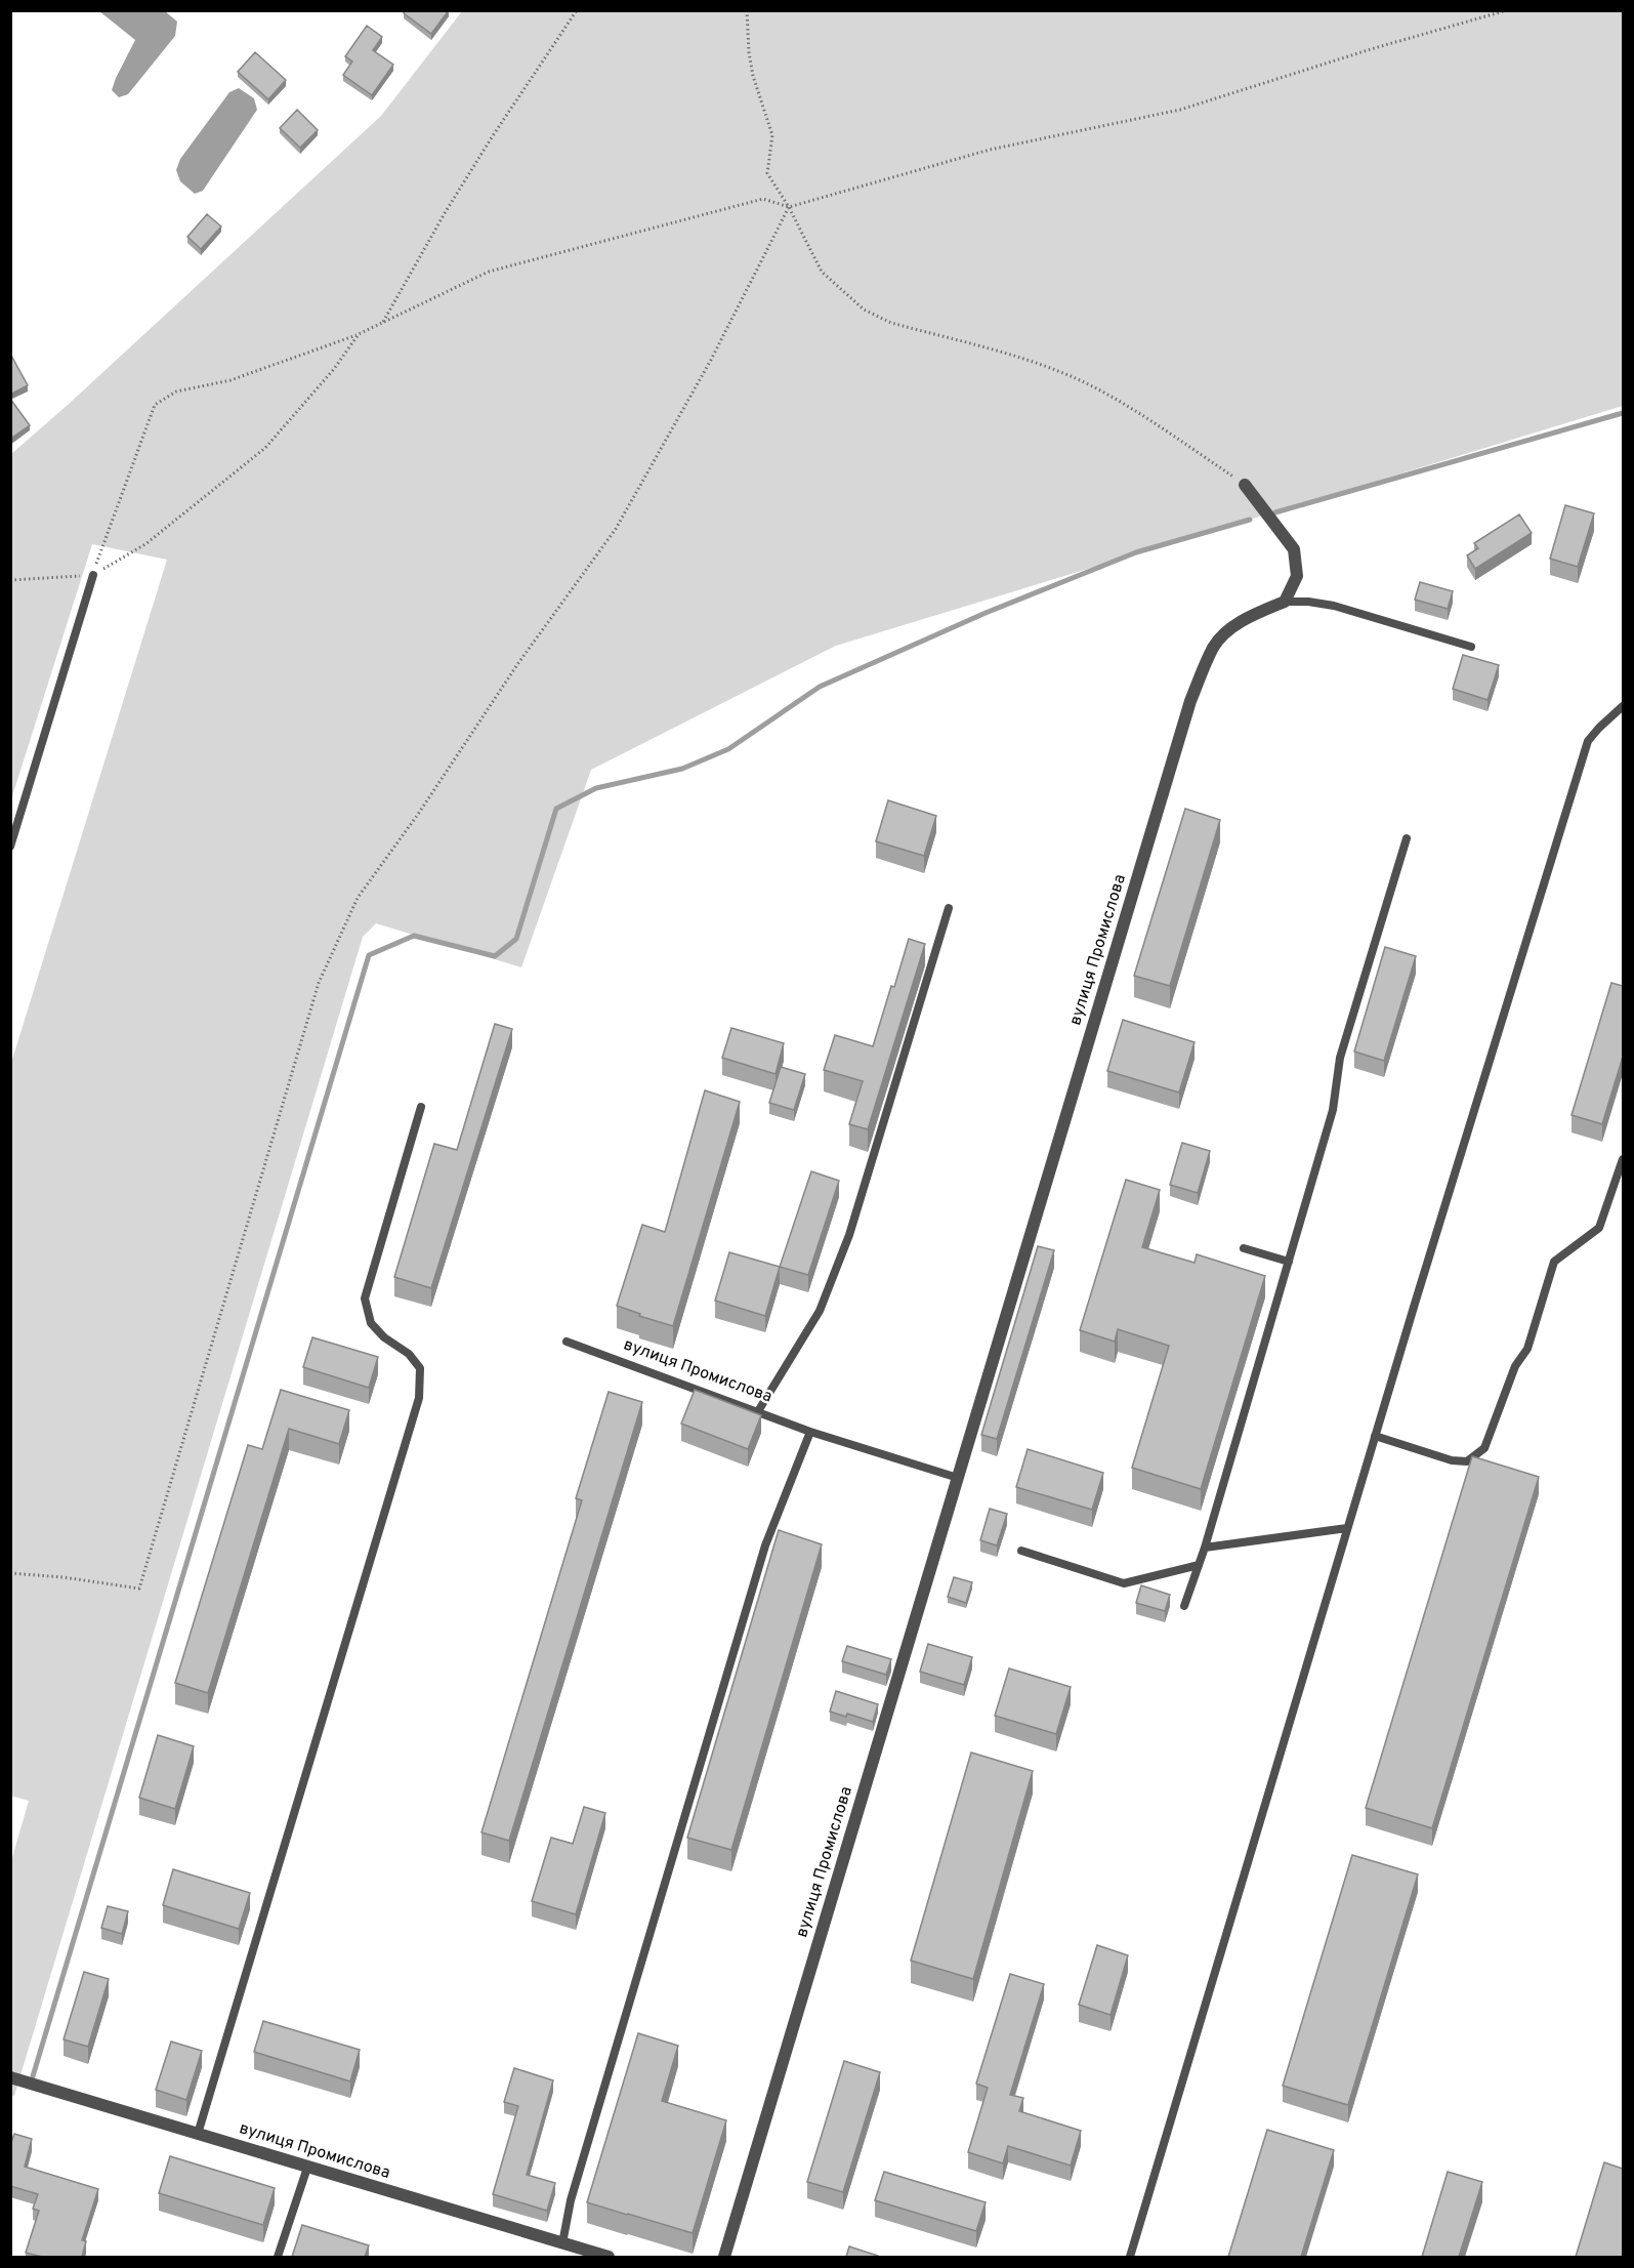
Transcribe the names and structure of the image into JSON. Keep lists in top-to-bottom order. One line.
{"streets":{"street":["вулиця Промислова"]}}
